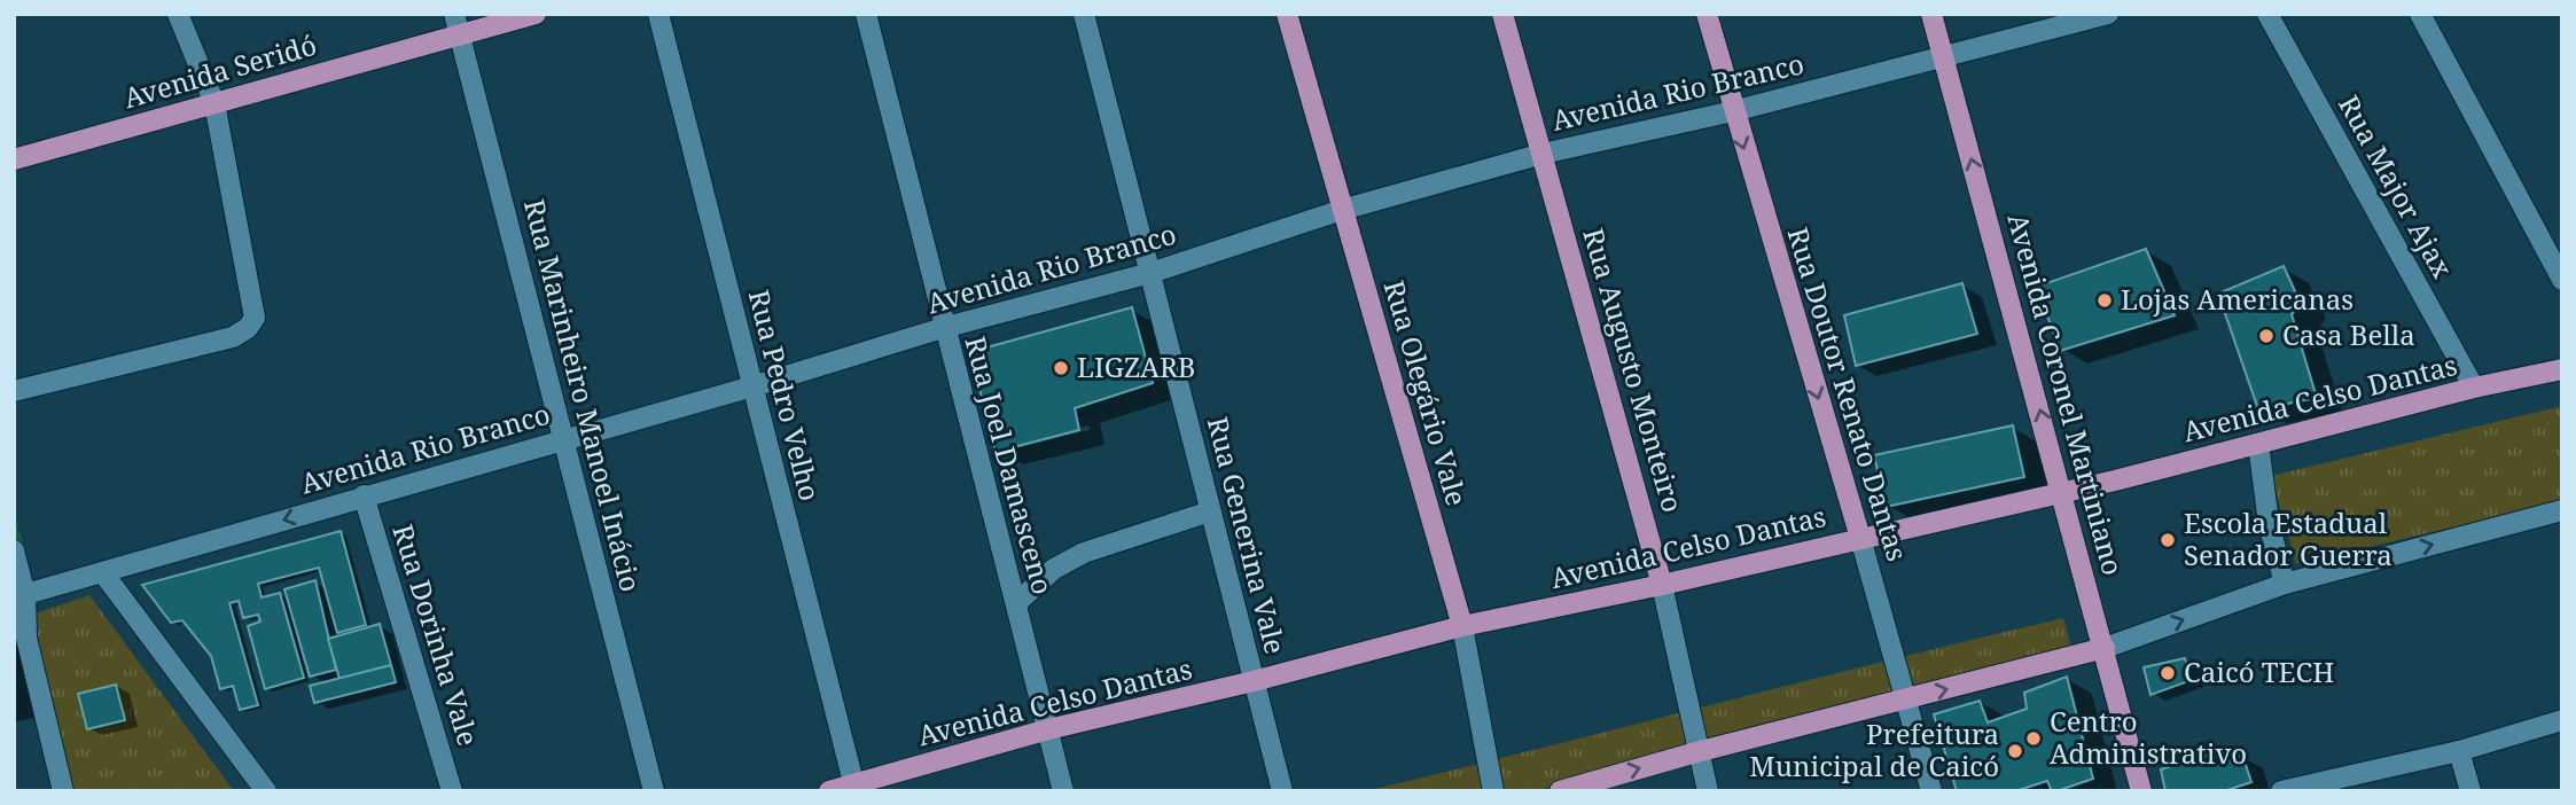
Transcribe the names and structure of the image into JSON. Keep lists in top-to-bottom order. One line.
{"streets":{"main road":["Avenida Seridó","Rua Augusto Monteiro","Rua Olegário Vale","Rua Doutor Renato Dantas","Avenida Coronel Martiniano","Avenida Celso Dantas"],"street":["Avenida Rio Branco","Rua Major Ajax","Rua Marinheiro Manoel Inácio","Rua Pedro Velho","Rua Joel Damasceno","Rua Generina Vale","Rua Dorinha Vale"]},"crossings":[["Avenida Seridó","Rua Marinheiro Manoel Inácio"],["Avenida Rio Branco","Rua Augusto Monteiro"],["Avenida Rio Branco","Rua Olegário Vale"],["Avenida Rio Branco","Rua Doutor Renato Dantas"],["Avenida Rio Branco","Avenida Coronel Martiniano"],["Avenida Rio Branco","Rua Marinheiro Manoel Inácio"],["Avenida Rio Branco","Rua Pedro Velho"],["Avenida Rio Branco","Rua Joel Damasceno"],["Avenida Rio Branco","Rua Generina Vale"],["Avenida Rio Branco","Rua Dorinha Vale"],["Rua Major Ajax","Avenida Celso Dantas"],["Rua Augusto Monteiro","Avenida Celso Dantas"],["Rua Olegário Vale","Avenida Celso Dantas"],["Rua Doutor Renato Dantas","Avenida Celso Dantas"],["Avenida Coronel Martiniano","Avenida Celso Dantas"],["Rua Pedro Velho","Avenida Celso Dantas"],["Avenida Celso Dantas","Rua Joel Damasceno"],["Avenida Celso Dantas","Rua Generina Vale"]],"one_way":["Rua Doutor Renato Dantas","Avenida Coronel Martiniano"],"places":["Lojas Americanas","Casa Bella","LIGZARB","Escola Estadual Senador Guerra","Caicó TECH","Centro Administrativo","Prefeitura Municipal de Caicó"]}
